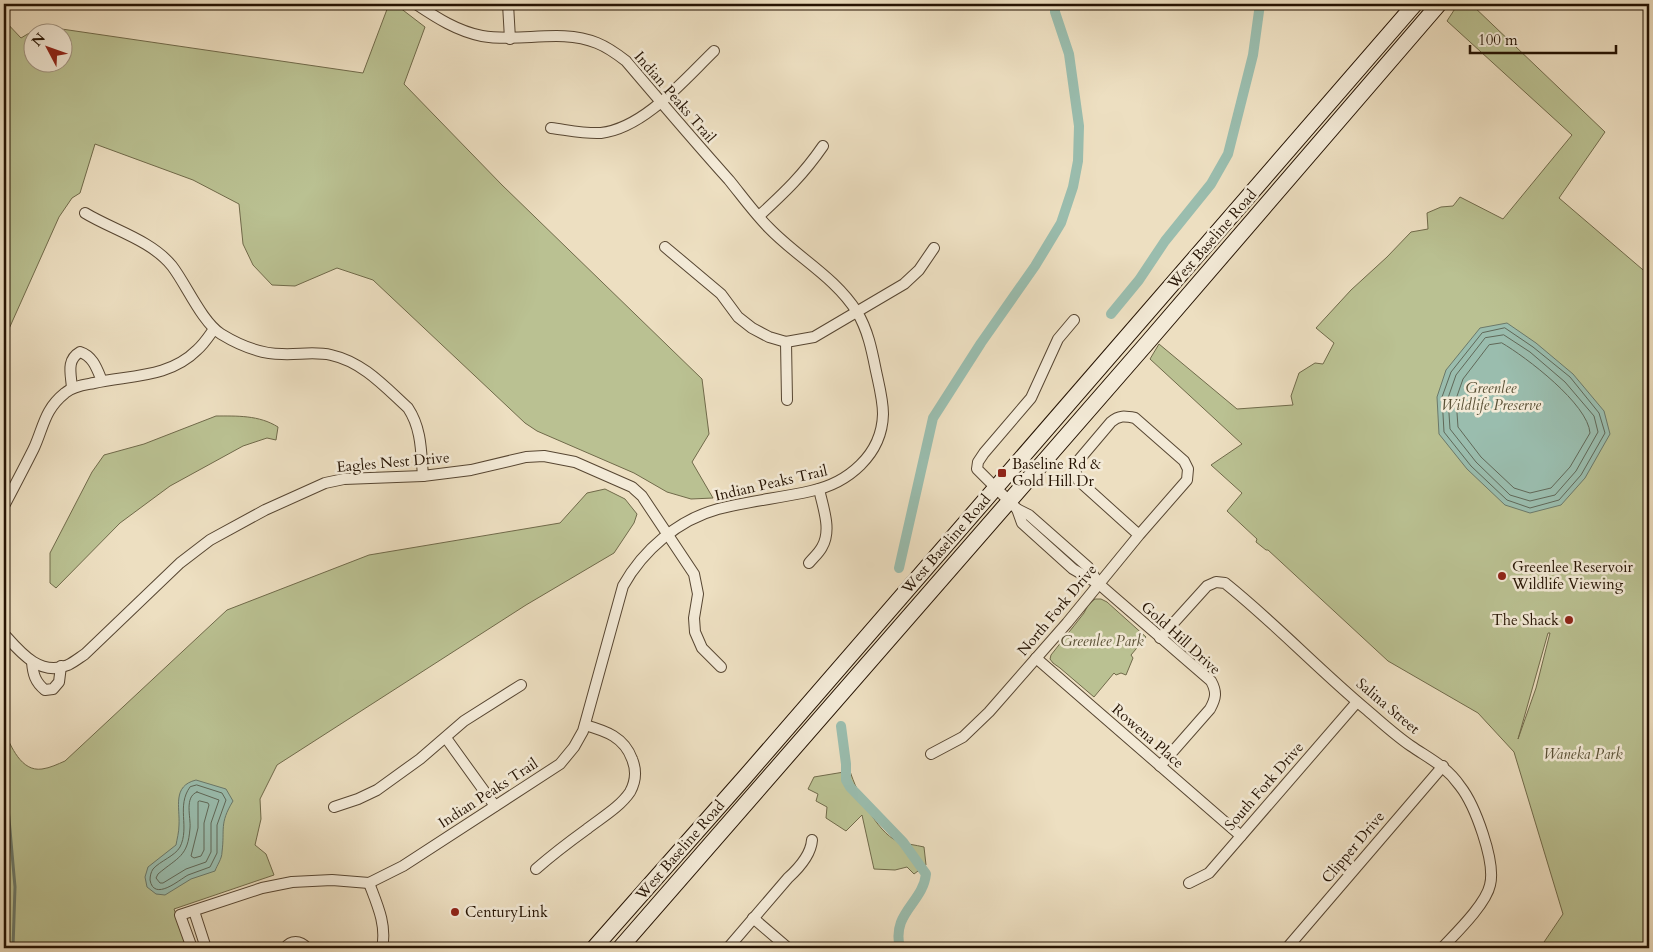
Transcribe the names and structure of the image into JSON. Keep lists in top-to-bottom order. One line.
{"streets":{"main road":["West Baseline Road"],"street":["Indian Peaks Trail","Eagles Nest Drive","North Fork Drive","Gold Hill Drive","Salina Street","Rowena Place","South Fork Drive","Clipper Drive"]},"crossings":[["Indian Peaks Trail","Eagles Nest Drive"],["West Baseline Road","Gold Hill Drive"],["North Fork Drive","Gold Hill Drive"],["North Fork Drive","Rowena Place"],["Gold Hill Drive","Salina Street"],["Gold Hill Drive","Rowena Place"],["Salina Street","South Fork Drive"],["Salina Street","Clipper Drive"],["Rowena Place","South Fork Drive"]],"parks":["Greenlee Wildlife Preserve","Greenlee Park","Waneka Park"],"places":{"transit":["Baseline Rd & Gold Hill Dr"],"other":["Greenlee Reservoir Wildlife Viewing","The Shack","CenturyLink"]},"scale_bar":"100 m","north":"top left"}
